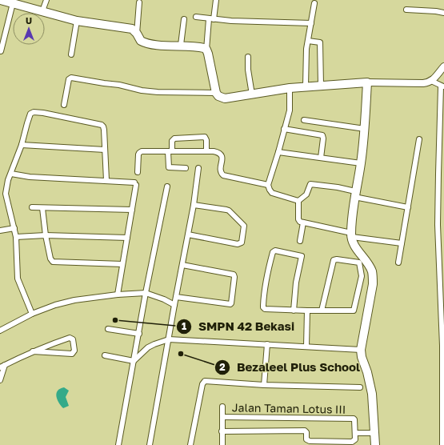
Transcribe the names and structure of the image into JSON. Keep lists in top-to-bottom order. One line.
{"streets":{"street":["Jalan Taman Lotus III"]},"places":["SMPN 42 Bekasi","Bezaleel Plus School"],"north":"top"}
